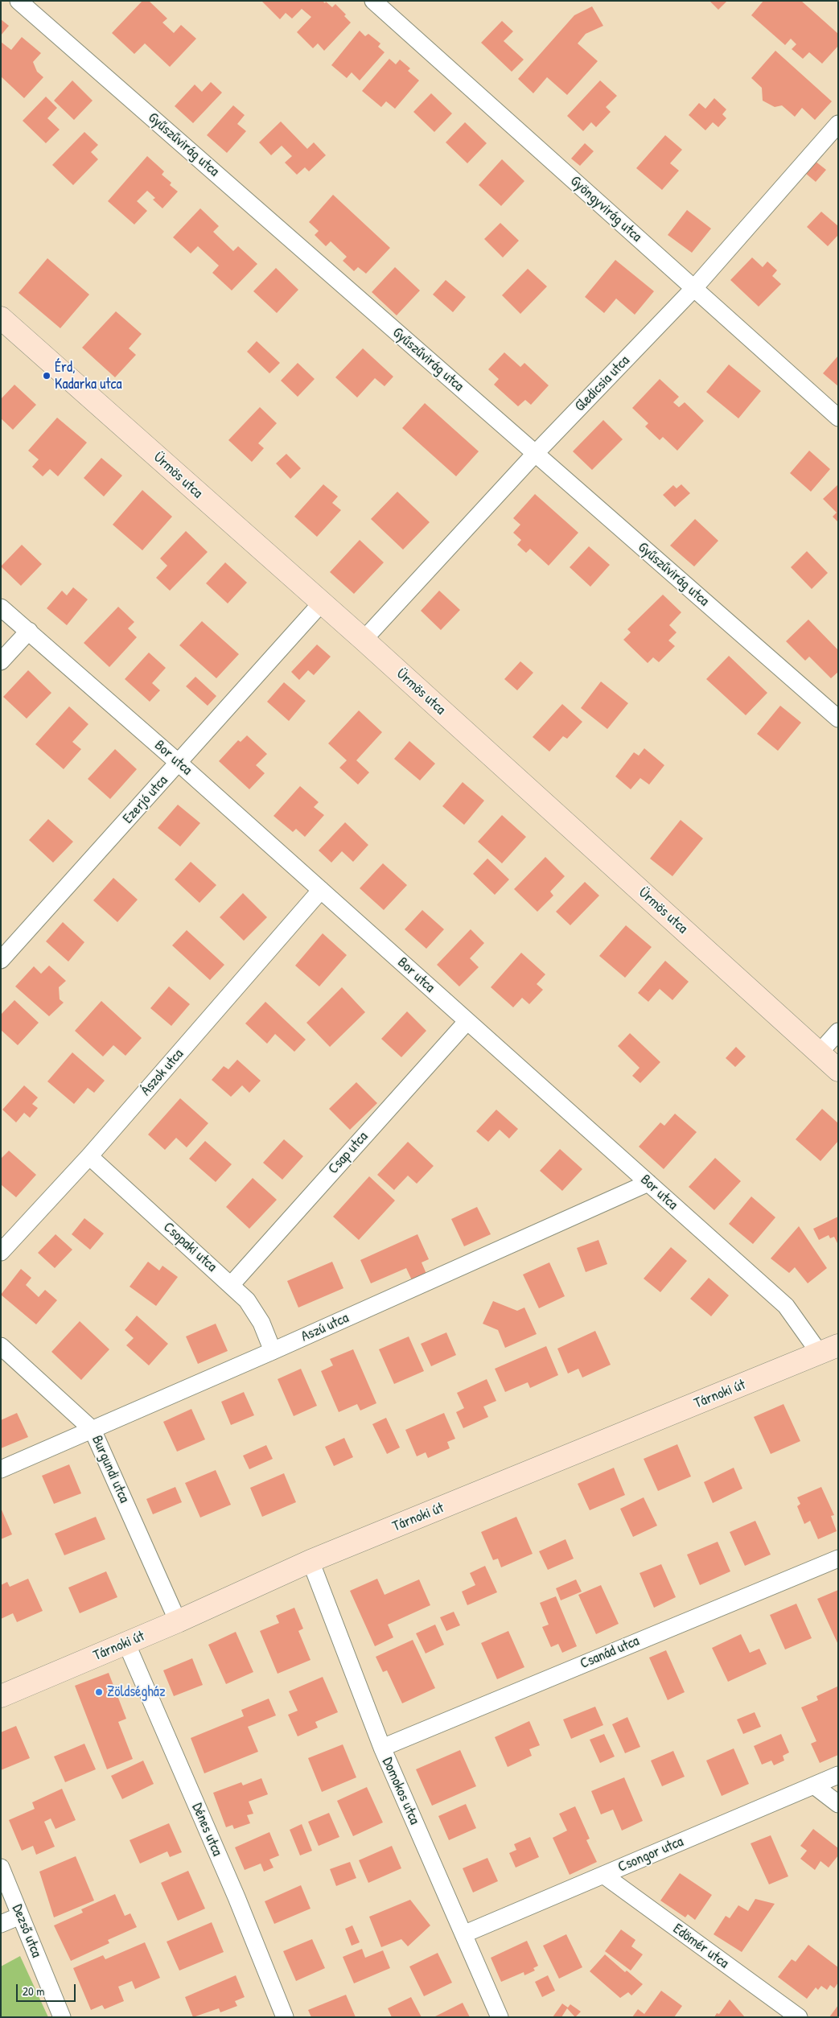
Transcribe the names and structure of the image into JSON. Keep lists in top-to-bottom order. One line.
{"streets":{"street":["Gyűszűvirág utca","Gyöngyvirág utca","Gledicsia utca","Ürmös utca","Bor utca","Ezerjó utca","Ászok utca","Csap utca","Csopaki utca","Aszú utca","Tárnoki út","Burgundi utca","Csanád utca","Domokos utca","Dénes utca","Csongor utca","Dezső utca","Edömér utca"]},"crossings":[["Gyűszűvirág utca","Gledicsia utca"],["Gyöngyvirág utca","Gledicsia utca"],["Gledicsia utca","Ürmös utca"],["Ürmös utca","Ezerjó utca"],["Bor utca","Ezerjó utca"],["Bor utca","Ászok utca"],["Bor utca","Csap utca"],["Bor utca","Aszú utca"],["Bor utca","Tárnoki út"],["Ászok utca","Csopaki utca"],["Csap utca","Csopaki utca"],["Csopaki utca","Aszú utca"],["Aszú utca","Burgundi utca"],["Tárnoki út","Burgundi utca"],["Tárnoki út","Domokos utca"],["Tárnoki út","Dénes utca"],["Csanád utca","Domokos utca"],["Domokos utca","Csongor utca"],["Csongor utca","Edömér utca"]],"places":["Érd, Kadarka utca","Zöldségház"],"scale_bar":"20 m"}
